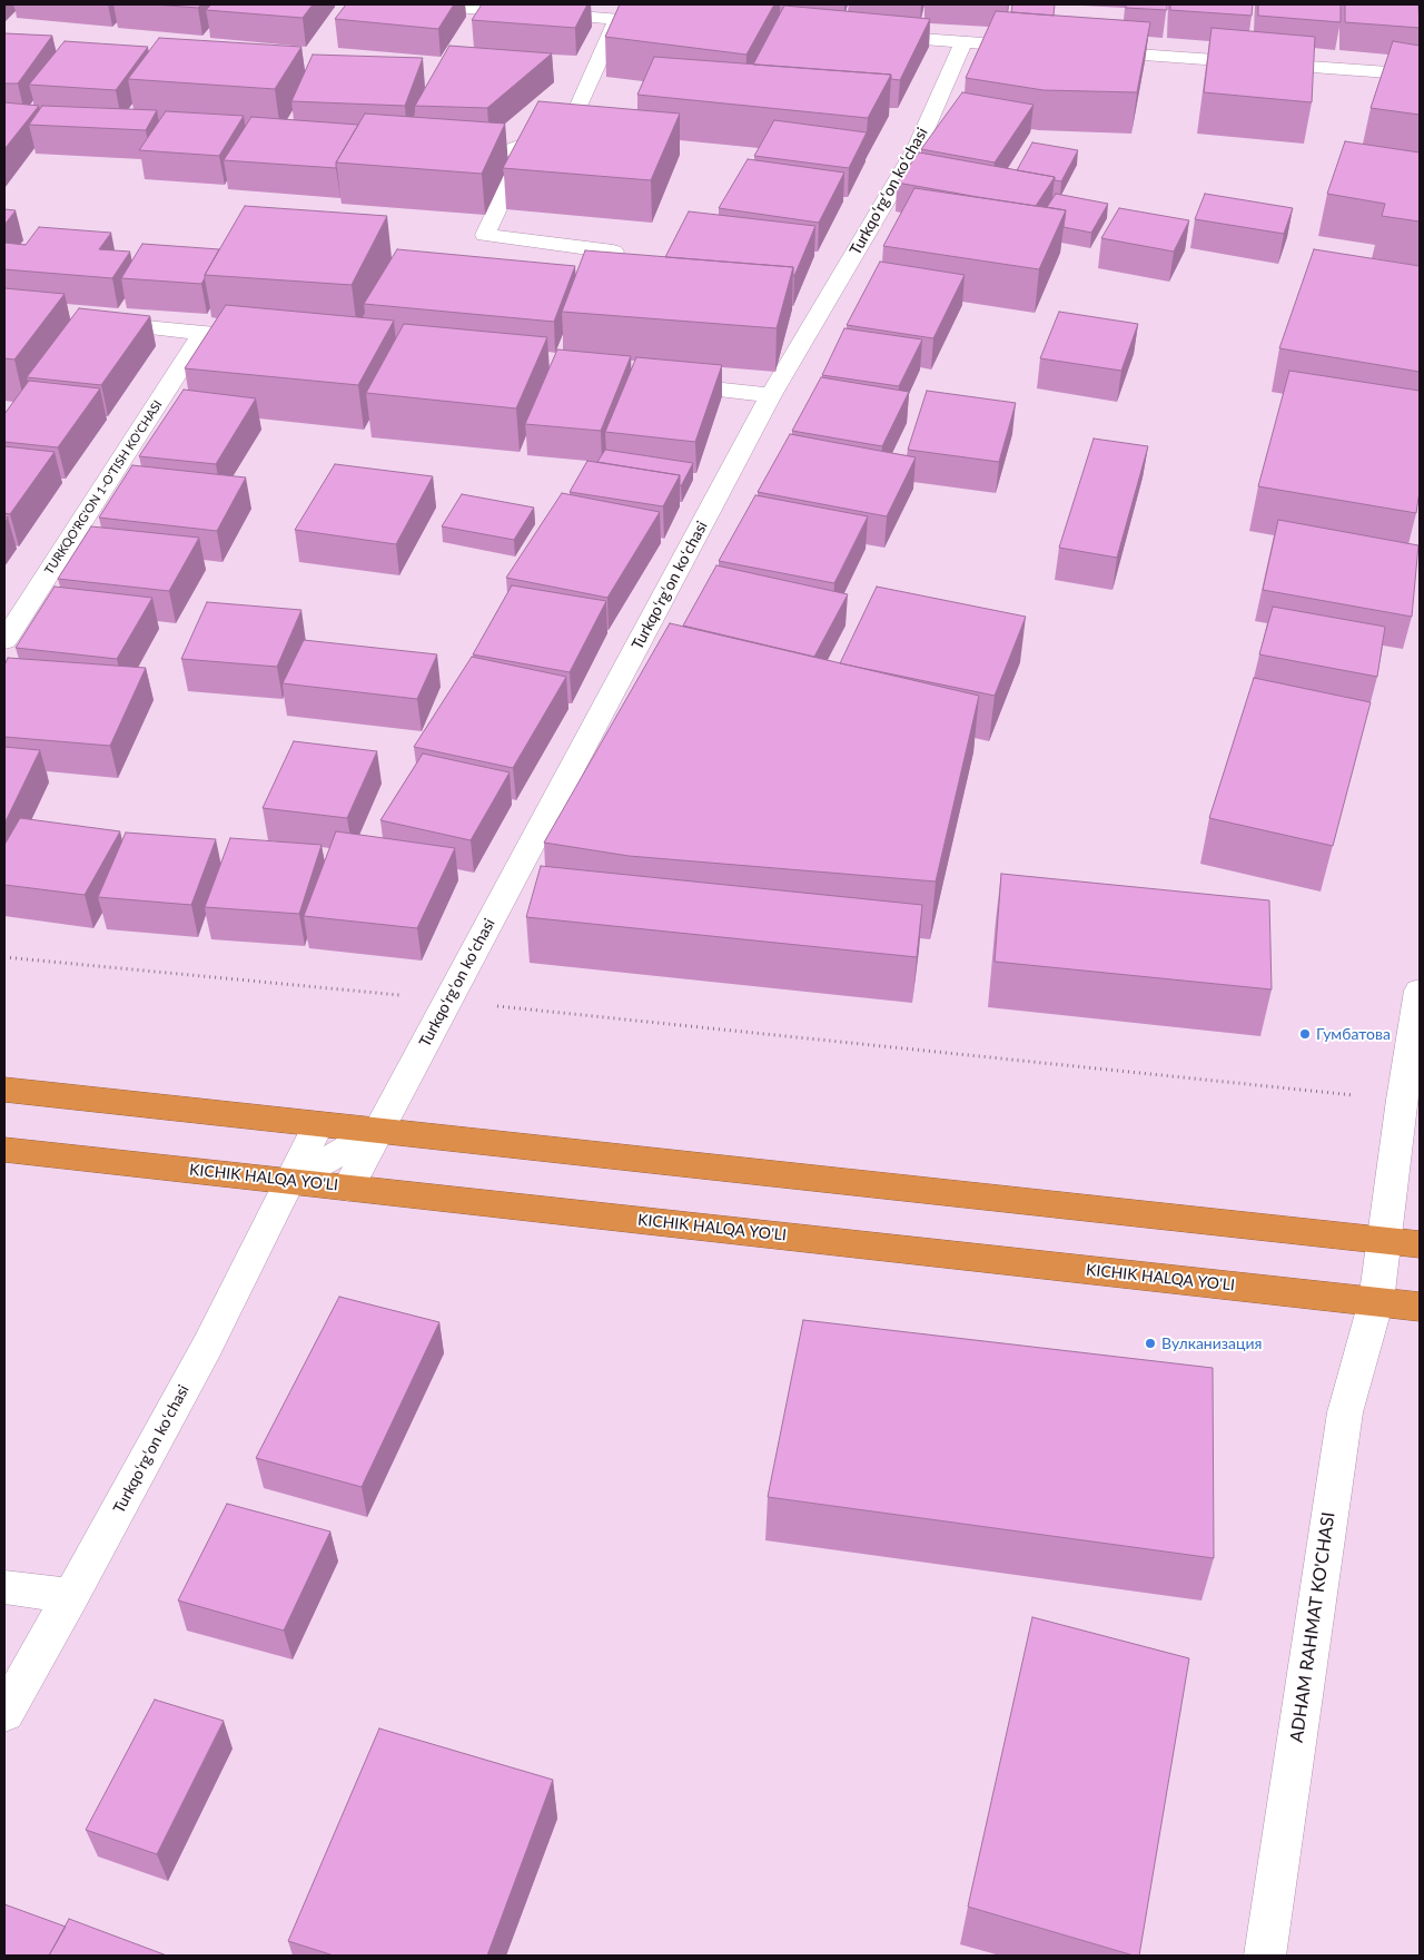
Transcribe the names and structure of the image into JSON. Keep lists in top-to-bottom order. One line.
{"streets":{"highway":["KICHIK HALQA YO'LI"],"street":["Turkqoʻrgʻon koʻchasi","TURKQO'RG'ON 1-O'TISH KO'CHASI","ADHAM RAHMAT KO'CHASI"]},"crossings":[["Turkqoʻrgʻon koʻchasi","KICHIK HALQA YO'LI"],["KICHIK HALQA YO'LI","ADHAM RAHMAT KO'CHASI"]],"places":["Гумбатова","Вулканизация"]}
